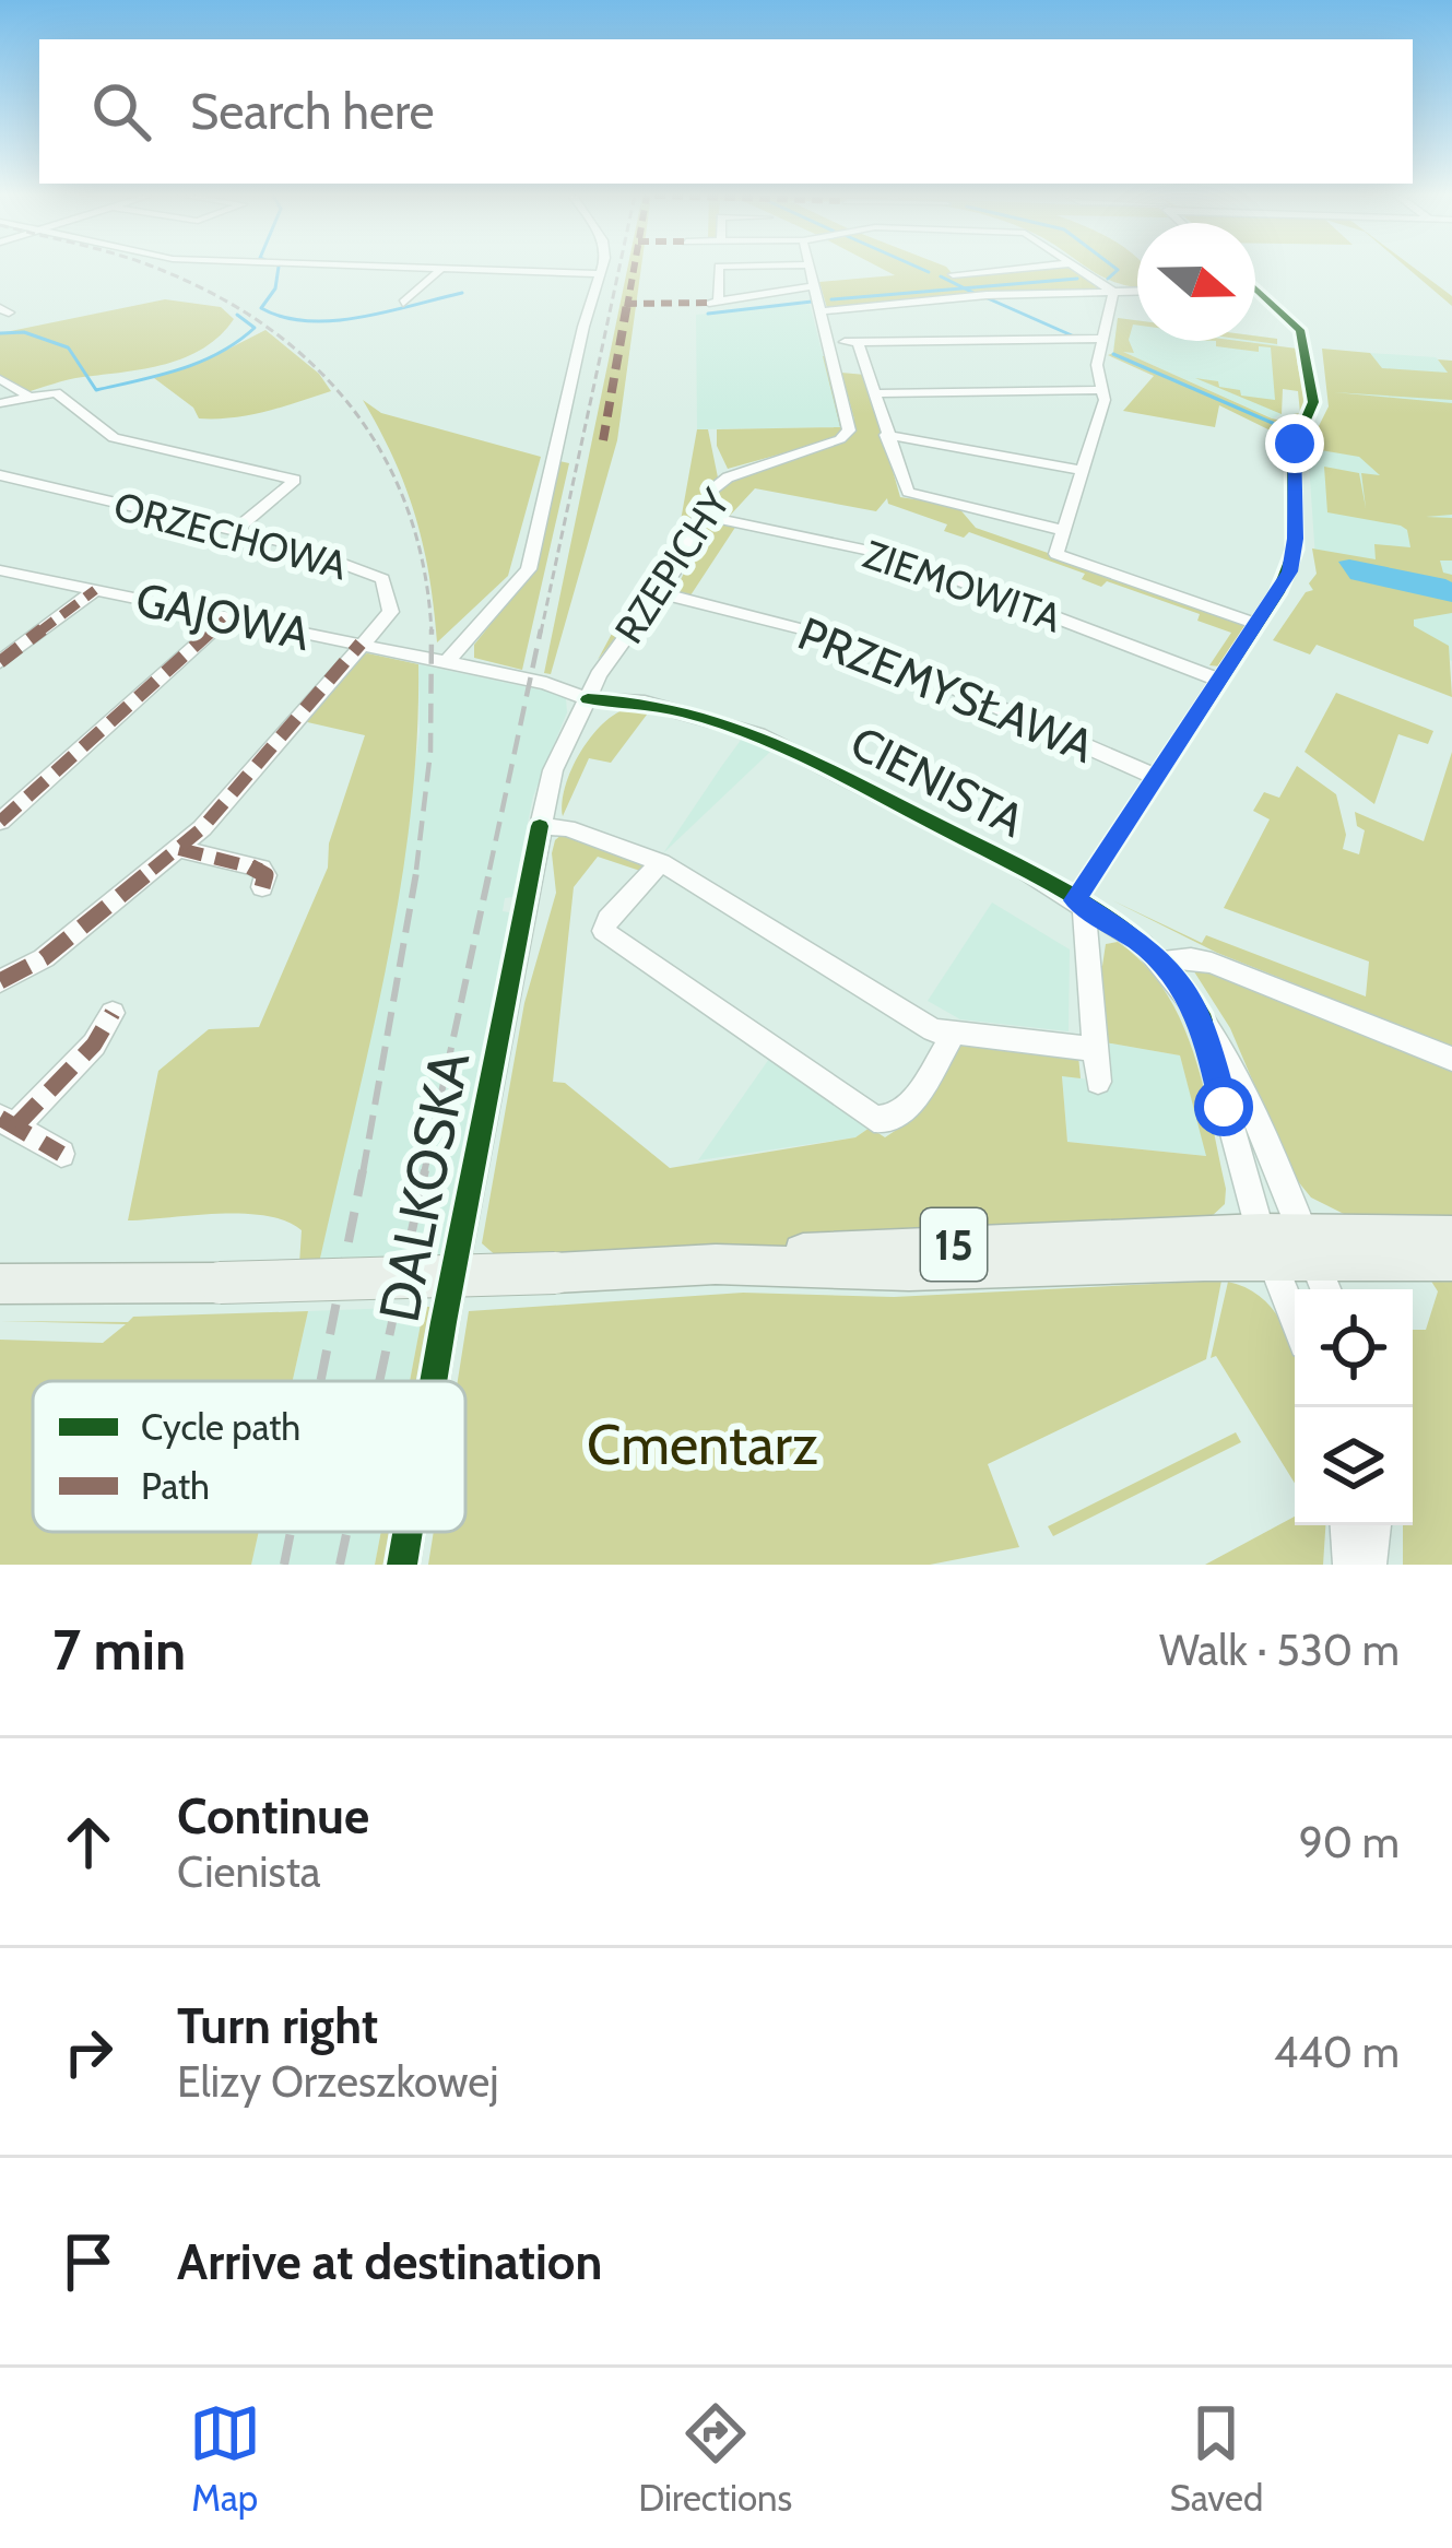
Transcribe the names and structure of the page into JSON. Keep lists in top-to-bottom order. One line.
{"streets":{"main road":["15"],"street":["ORZECHOWA","RZEPICHY","ZIEMOWITA","GAJOWA","PRZEMYSŁAWA","CIENISTA","DALKOSKA"]},"crossings":[["ORZECHOWA","GAJOWA"],["RZEPICHY","ZIEMOWITA"],["RZEPICHY","PRZEMYSŁAWA"],["RZEPICHY","CIENISTA"],["RZEPICHY","DALKOSKA"],["GAJOWA","CIENISTA"],["CIENISTA","DALKOSKA"],["CIENISTA","15"]],"parks":["Cmentarz"],"legend":["Cycle path","Path"],"north":"right","page":{"search":"Search here","heading":["7 min","Walk · 530 m"],"list":[["Continue","Cienista","90 m"],["Turn right","Elizy Orzeszkowej","440 m"],"Arrive at destination"],"nav":["Map","Directions","Saved"]}}
